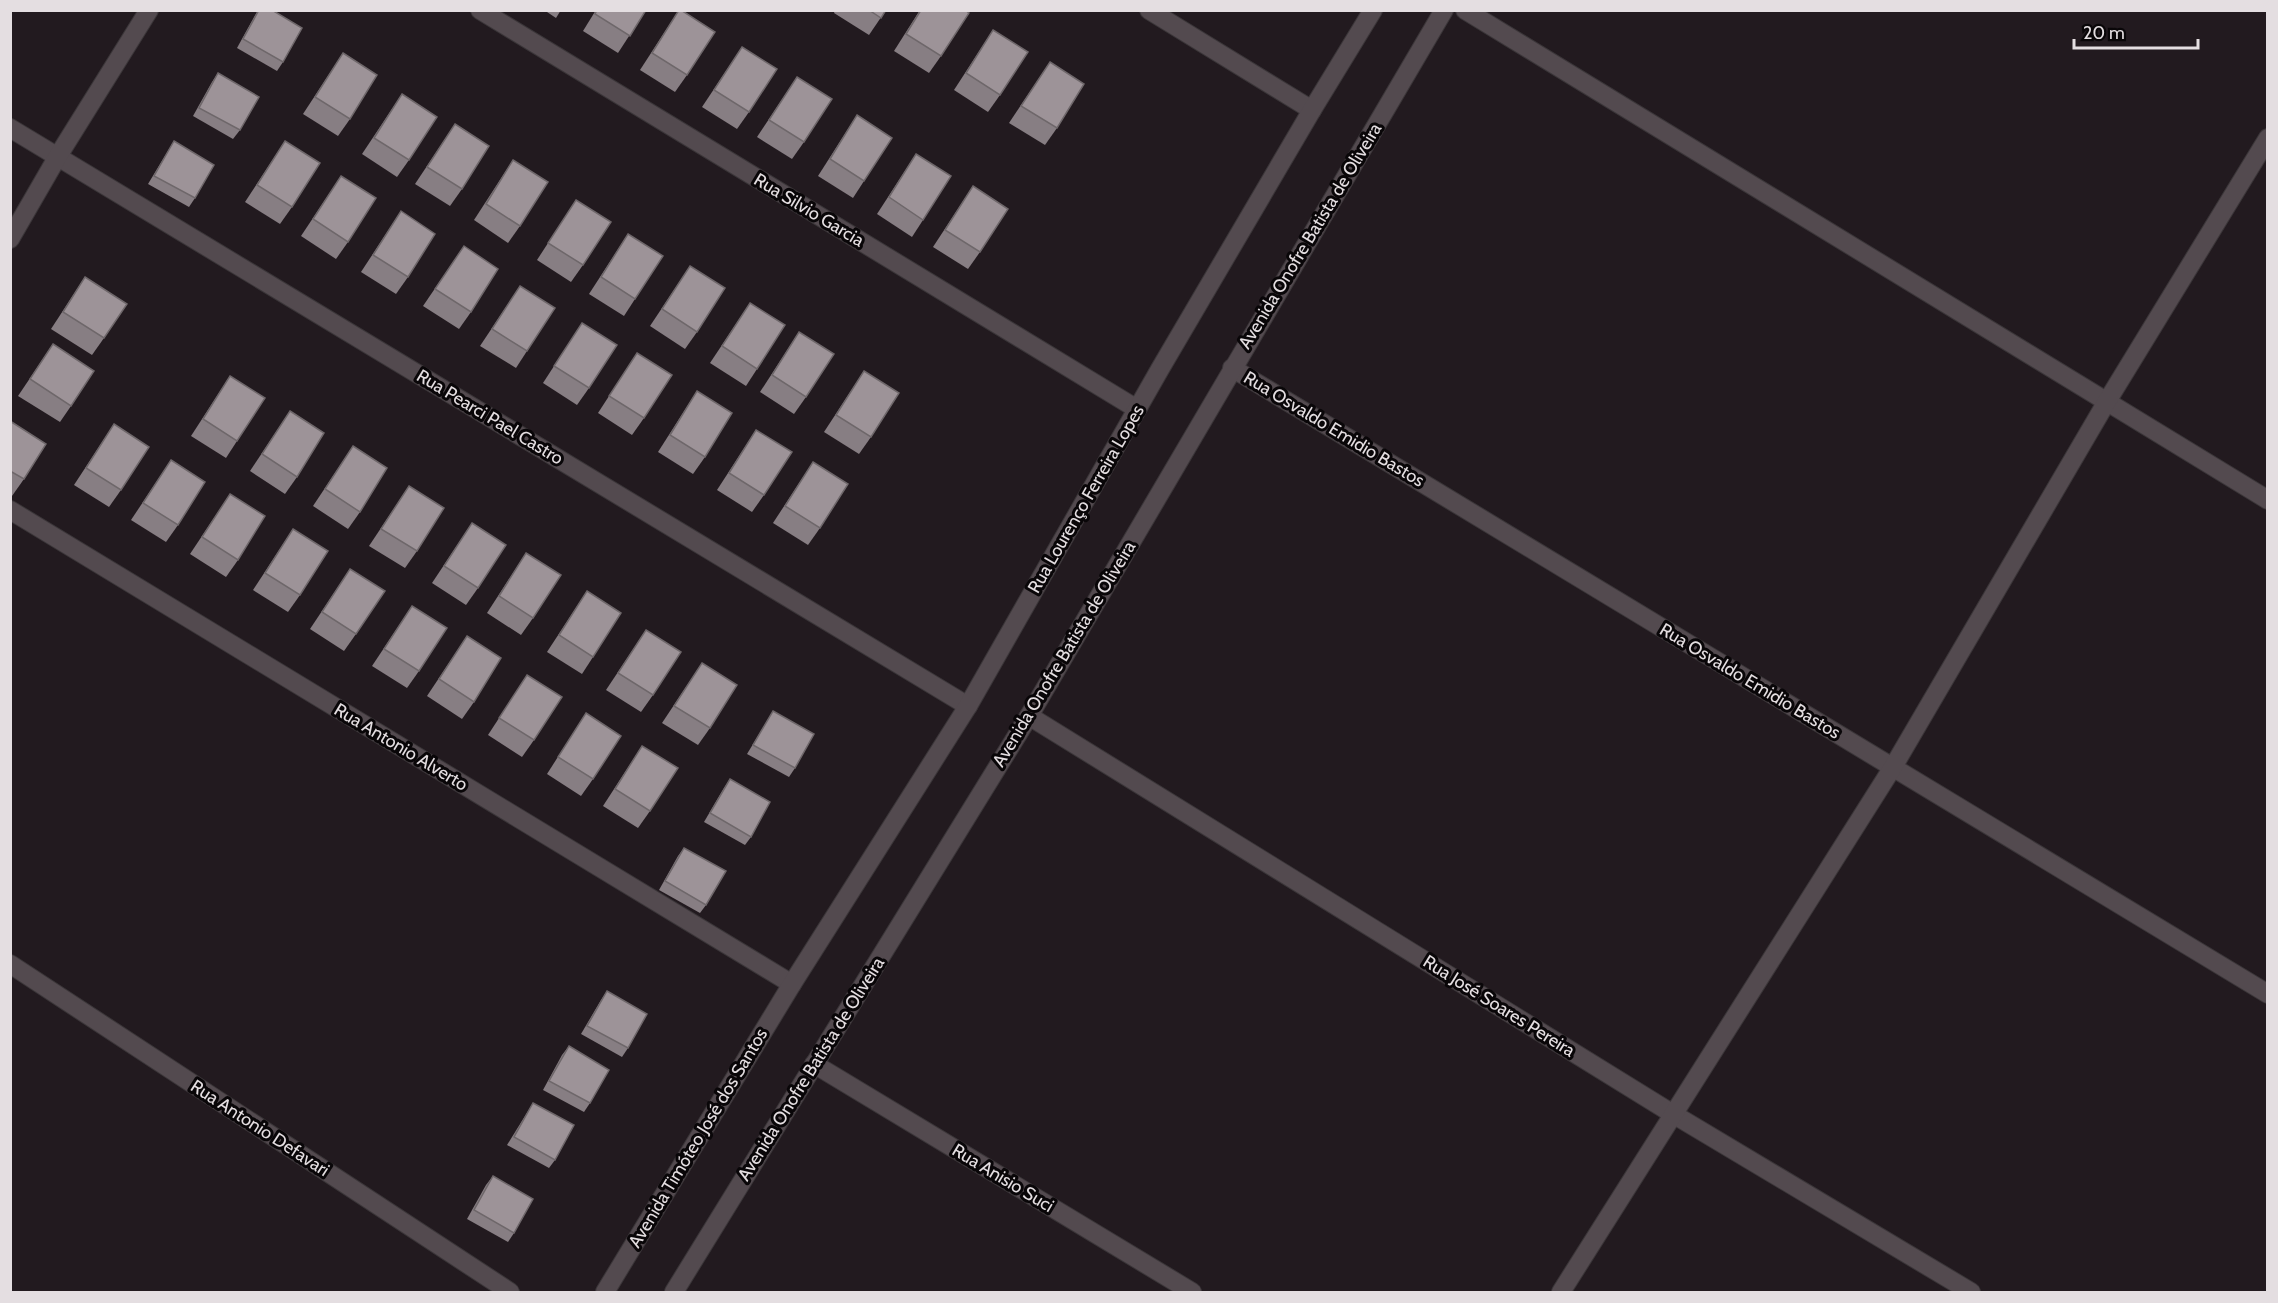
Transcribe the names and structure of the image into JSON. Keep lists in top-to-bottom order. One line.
{"streets":{"street":["Rua Silvio Garcia","Avenida Onofre Batista de Oliveira","Rua Pearci Pael Castro","Rua Osvaldo Emidio Bastos","Rua Lourenço Ferreira Lopes","Rua Antonio Alverto","Rua José Soares Pereira","Rua Antonio Defavari","Avenida Timóteo José dos Santos","Rua Anisio Suci"]},"crossings":[["Rua Silvio Garcia","Rua Lourenço Ferreira Lopes"],["Avenida Onofre Batista de Oliveira","Rua Osvaldo Emidio Bastos"],["Avenida Onofre Batista de Oliveira","Rua José Soares Pereira"],["Avenida Onofre Batista de Oliveira","Rua Anisio Suci"],["Rua Pearci Pael Castro","Rua Lourenço Ferreira Lopes"],["Rua Lourenço Ferreira Lopes","Rua Antonio Alverto"],["Rua Lourenço Ferreira Lopes","Avenida Timóteo José dos Santos"],["Rua Antonio Alverto","Avenida Timóteo José dos Santos"]],"scale_bar":"20 m"}
